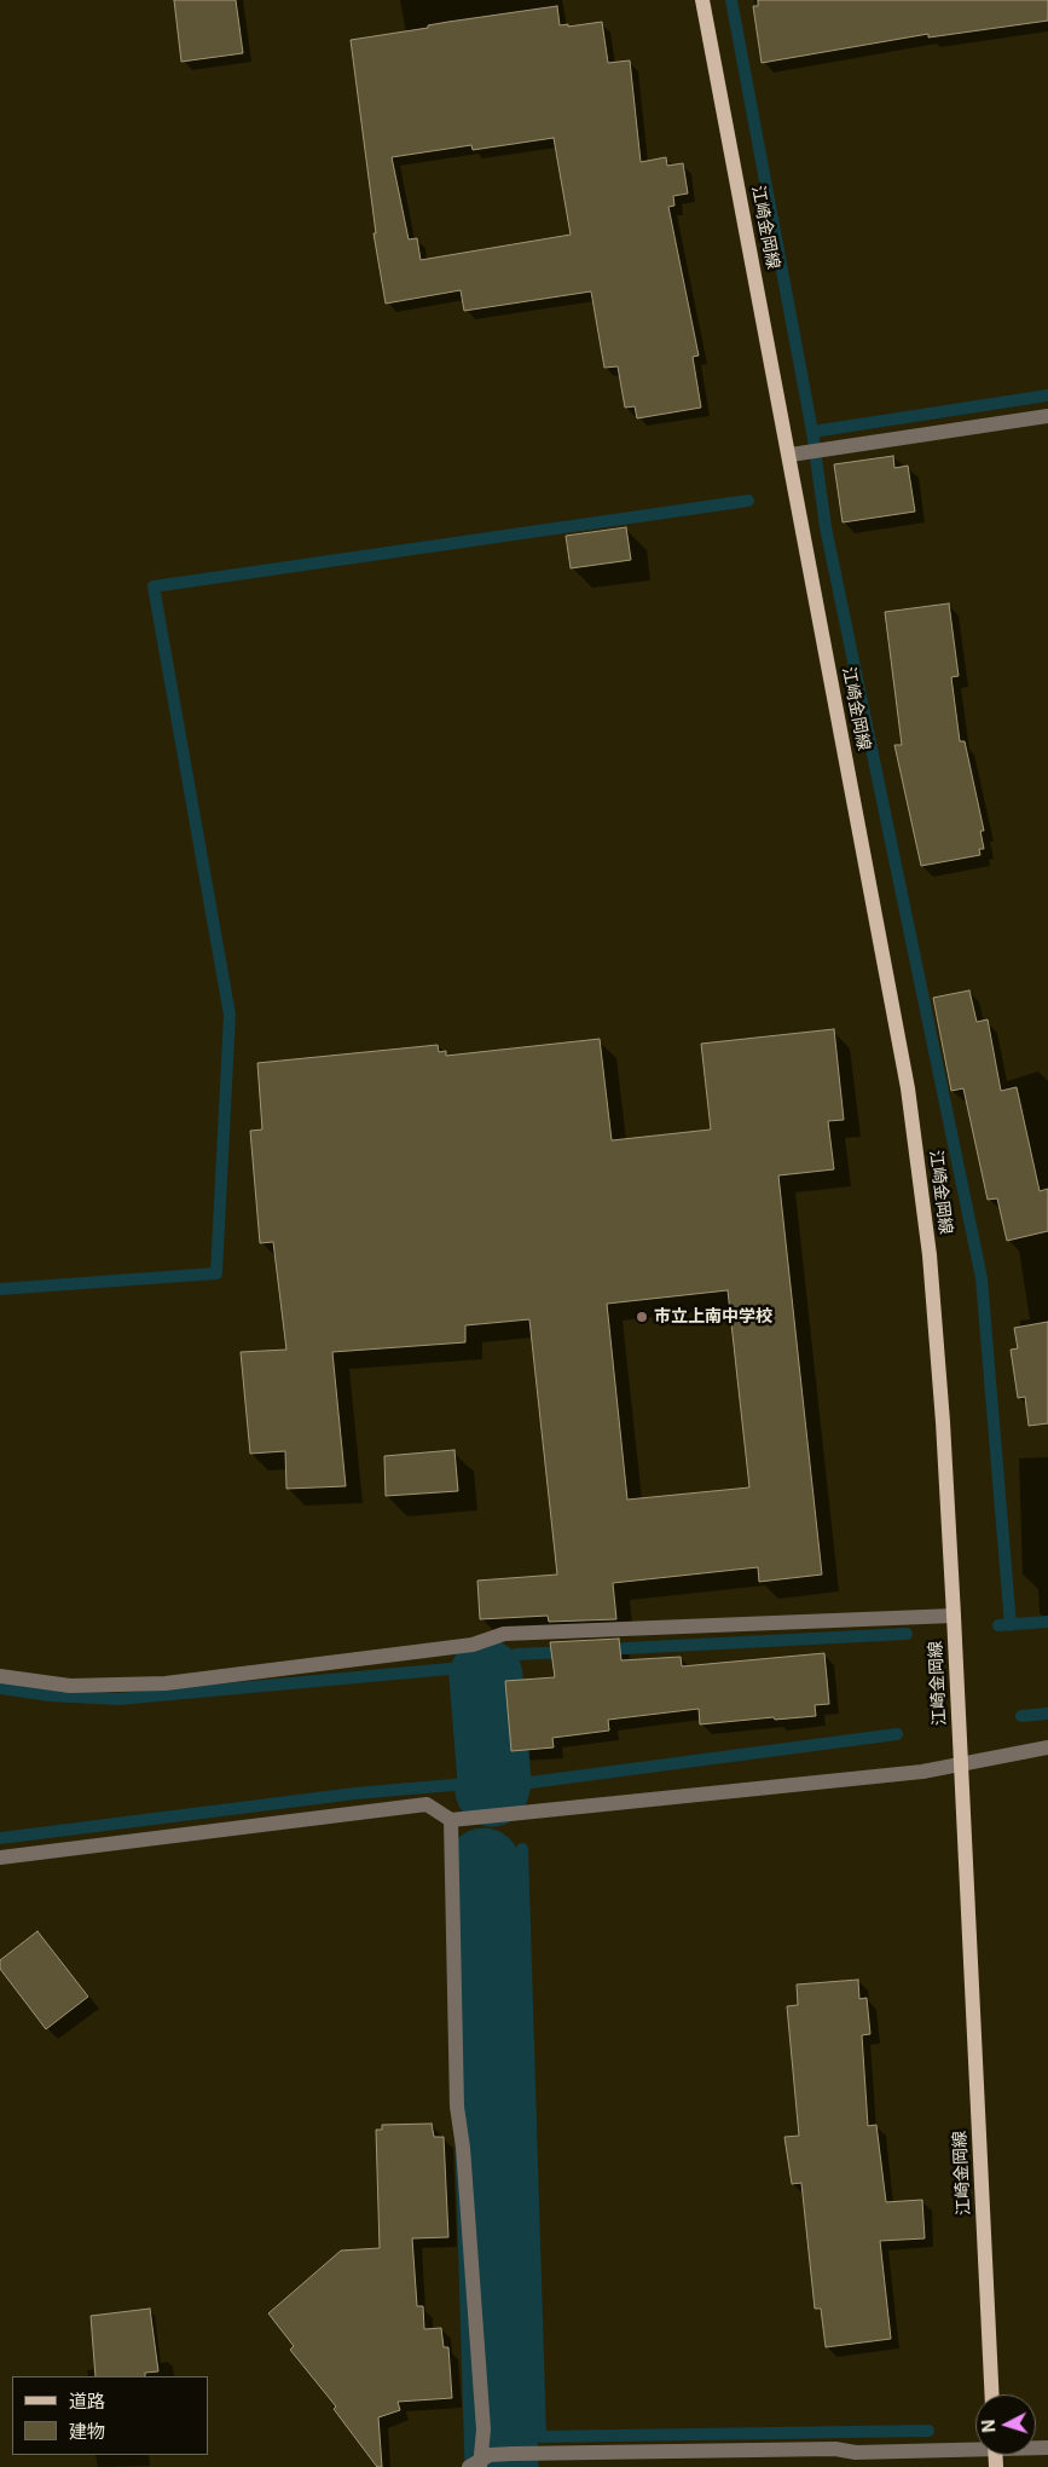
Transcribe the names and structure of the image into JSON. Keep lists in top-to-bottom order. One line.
{"streets":{"main road":["江崎金岡線"]},"places":["市立上南中学校"],"legend":["道路","建物"],"north":"left"}
